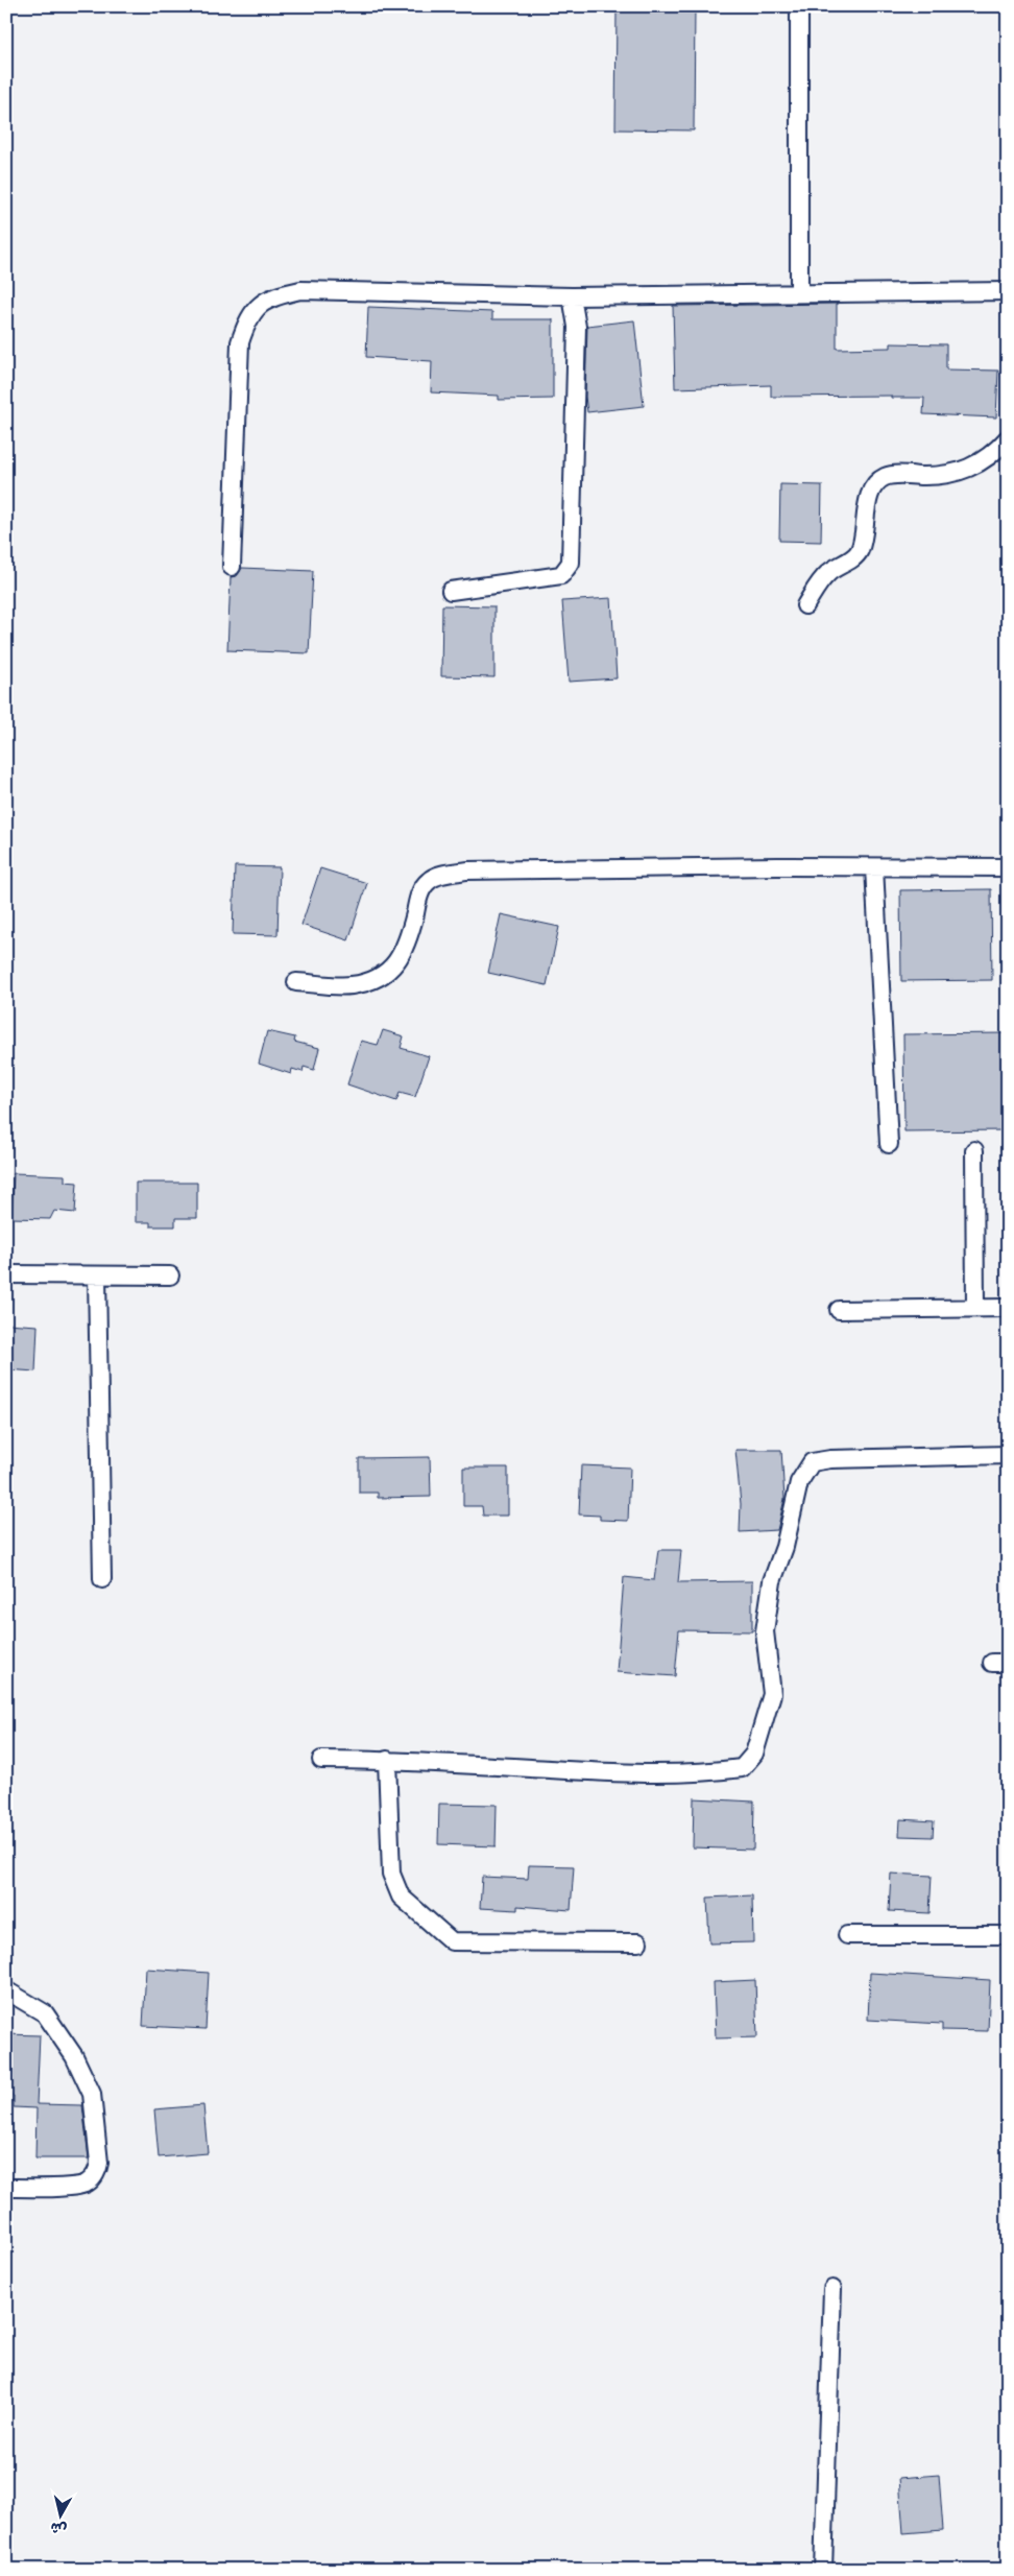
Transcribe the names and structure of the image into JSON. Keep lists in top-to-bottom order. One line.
{"north":"bottom"}
